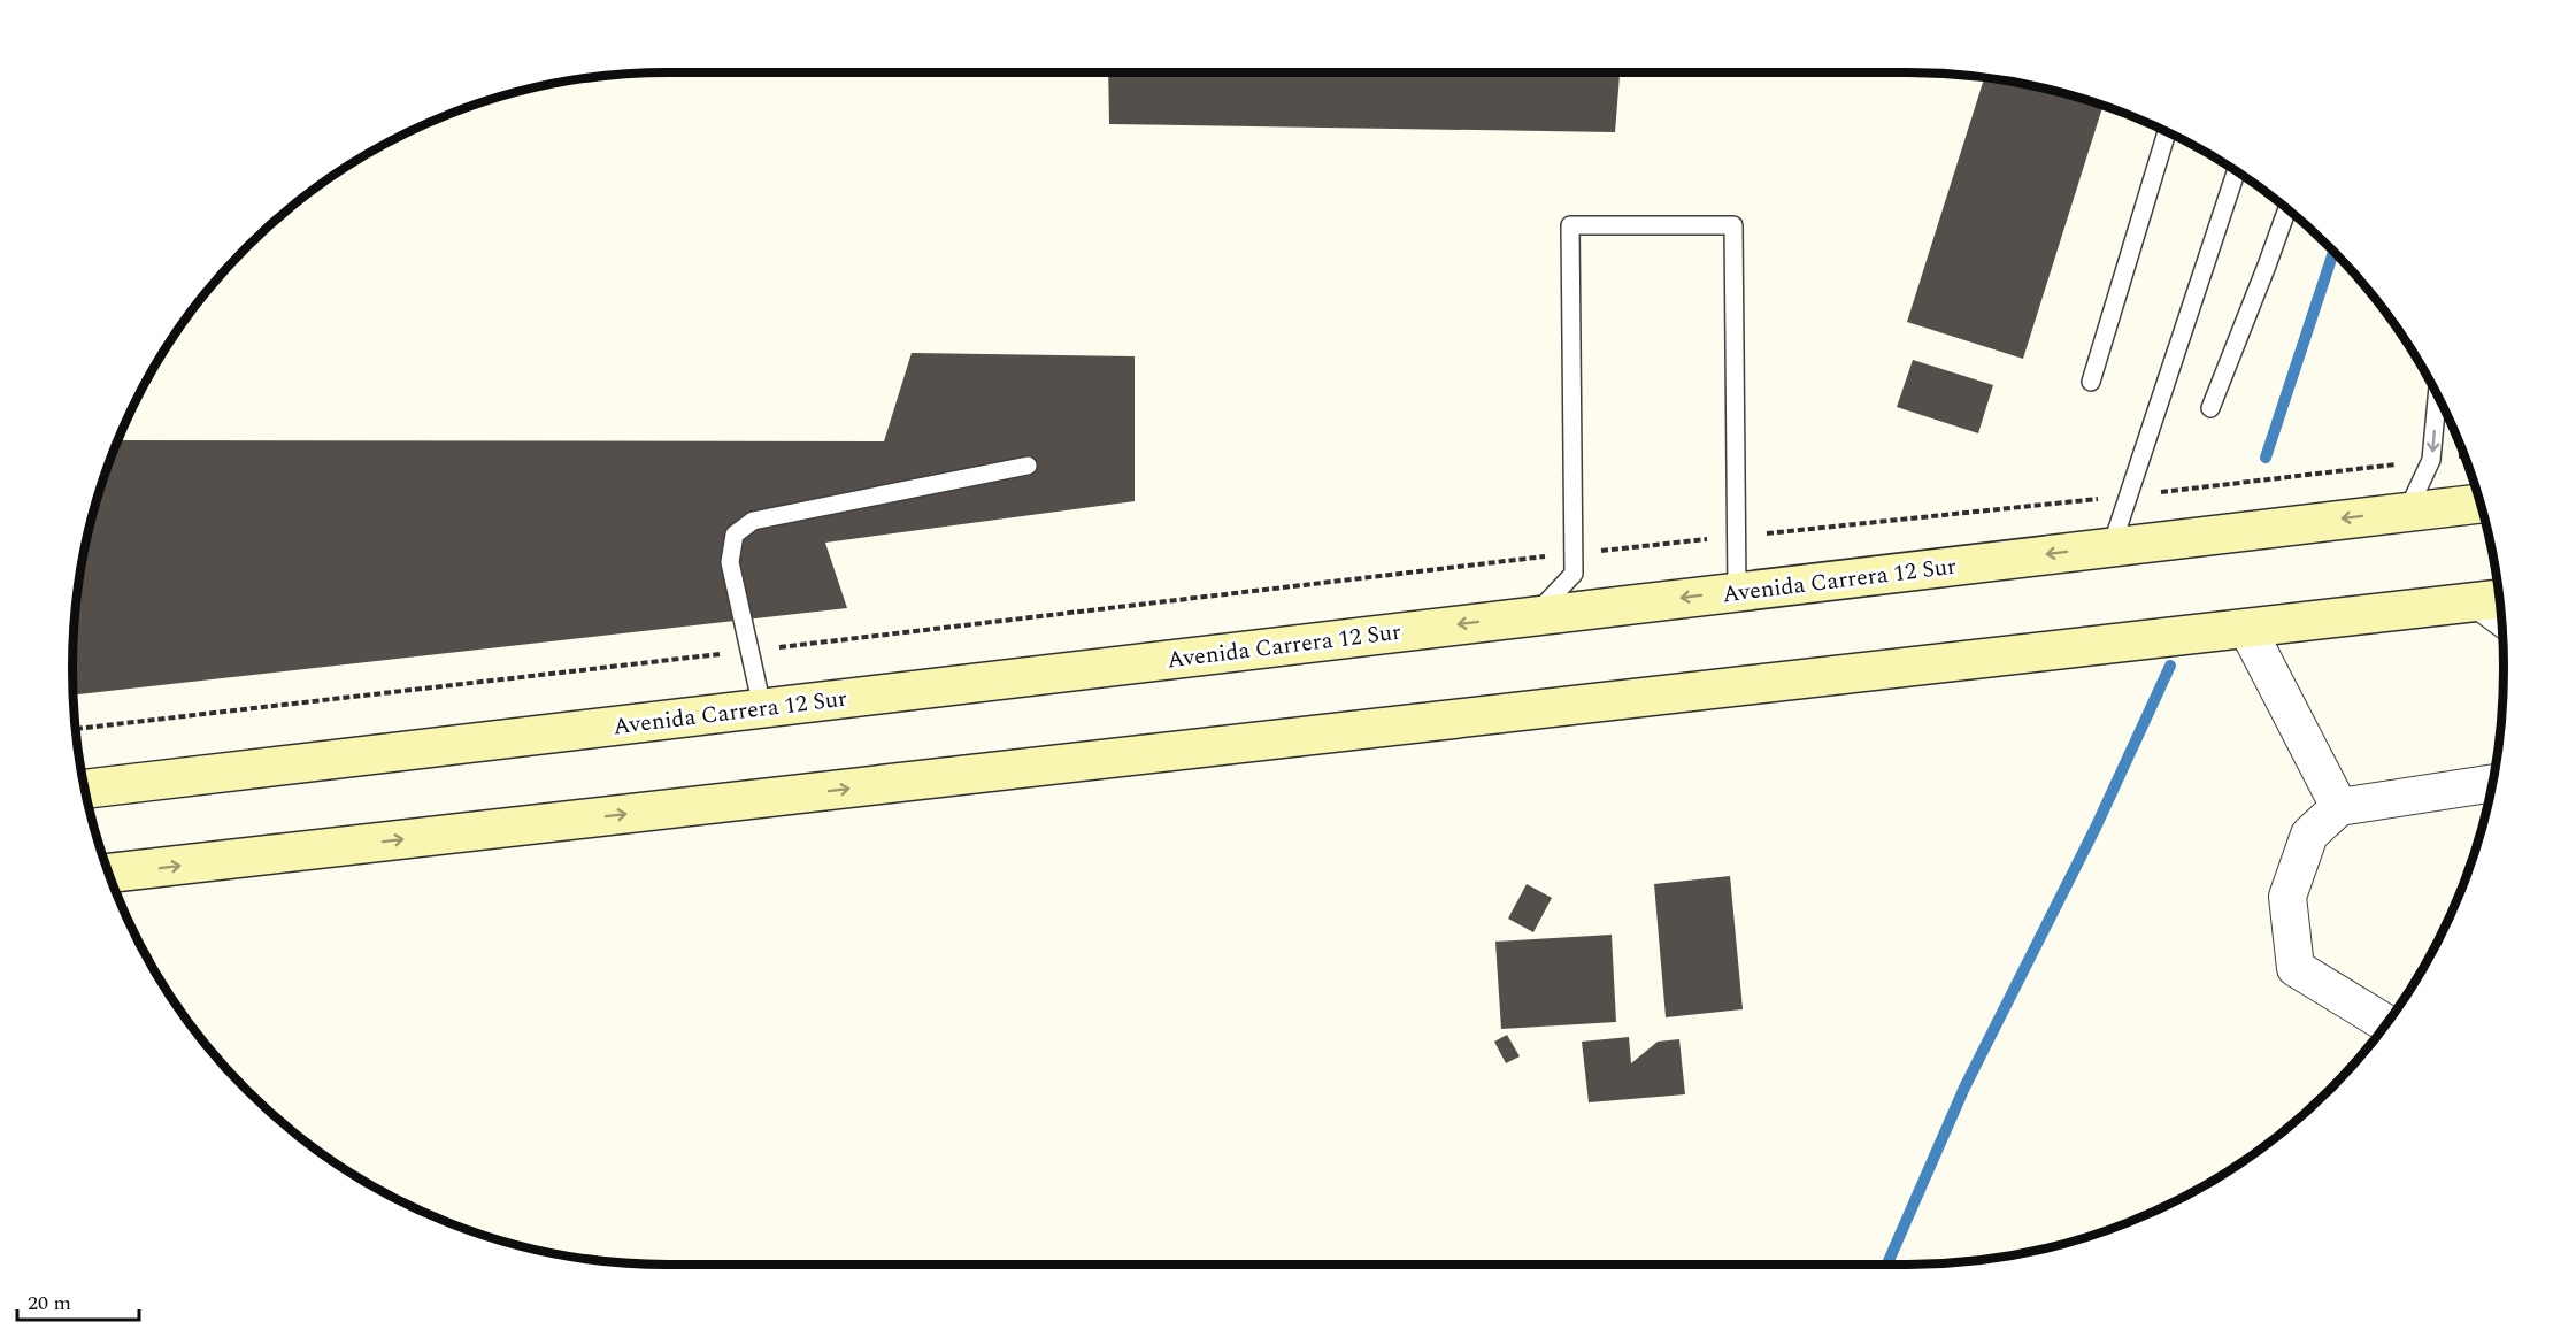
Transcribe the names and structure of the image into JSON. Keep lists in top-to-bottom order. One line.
{"streets":{"street":["Avenida Carrera 12 Sur"]},"scale_bar":"20 m"}
